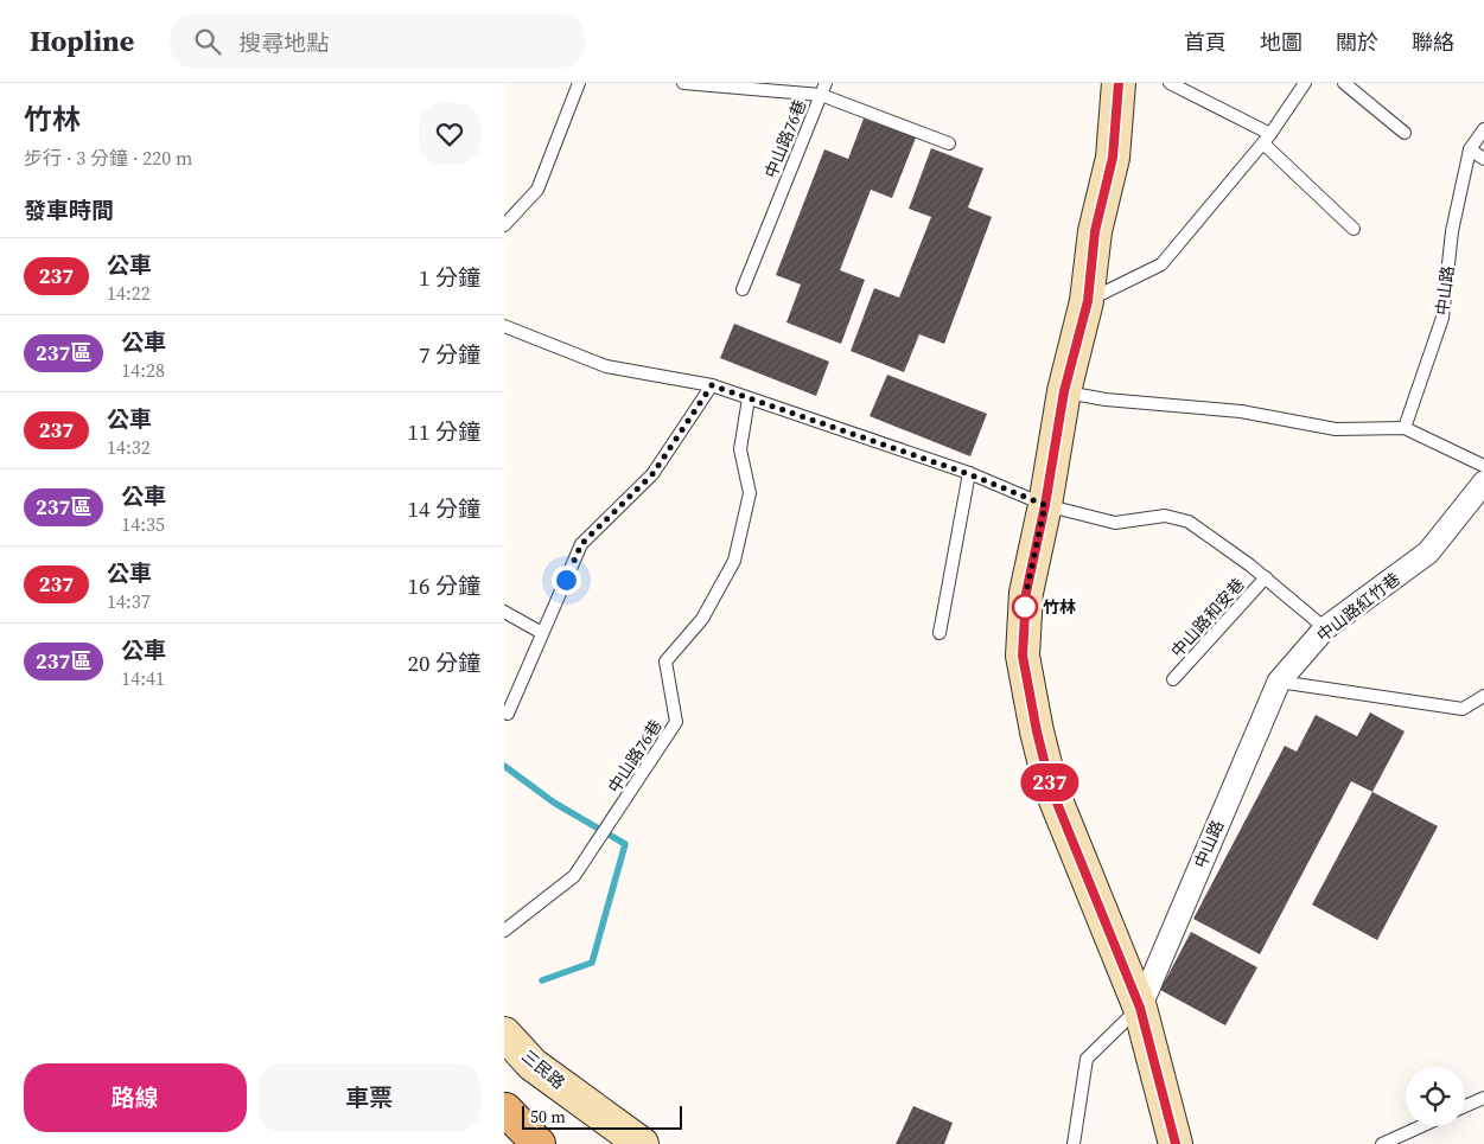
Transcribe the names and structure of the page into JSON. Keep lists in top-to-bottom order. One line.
{"streets":{"street":["中山路","中山路紅竹巷","三民路"],"lane":["中山路76巷","中山路和安巷"]},"crossings":[["中山路","中山路紅竹巷"],["中山路紅竹巷","中山路和安巷"]],"places":["竹林"],"lines":["bus line 237"],"scale_bar":"50 m","page":{"header":"Hopline","search":"搜尋地點","nav":["首頁","地圖","關於","聯絡"],"heading":[["竹林","步行 · 3 分鐘 · 220 m"],"發車時間"],"on_map":"237","list":[{"mark":"237","name":"公車","note":"14:22","value":"1 分鐘"},{"mark":"237區","name":"公車","note":"14:28","value":"7 分鐘"},{"mark":"237","name":"公車","note":"14:32","value":"11 分鐘"},{"mark":"237區","name":"公車","note":"14:35","value":"14 分鐘"},{"mark":"237","name":"公車","note":"14:37","value":"16 分鐘"},{"mark":"237區","name":"公車","note":"14:41","value":"20 分鐘"}],"buttons":["路線","車票"],"scale":"50 m"}}
